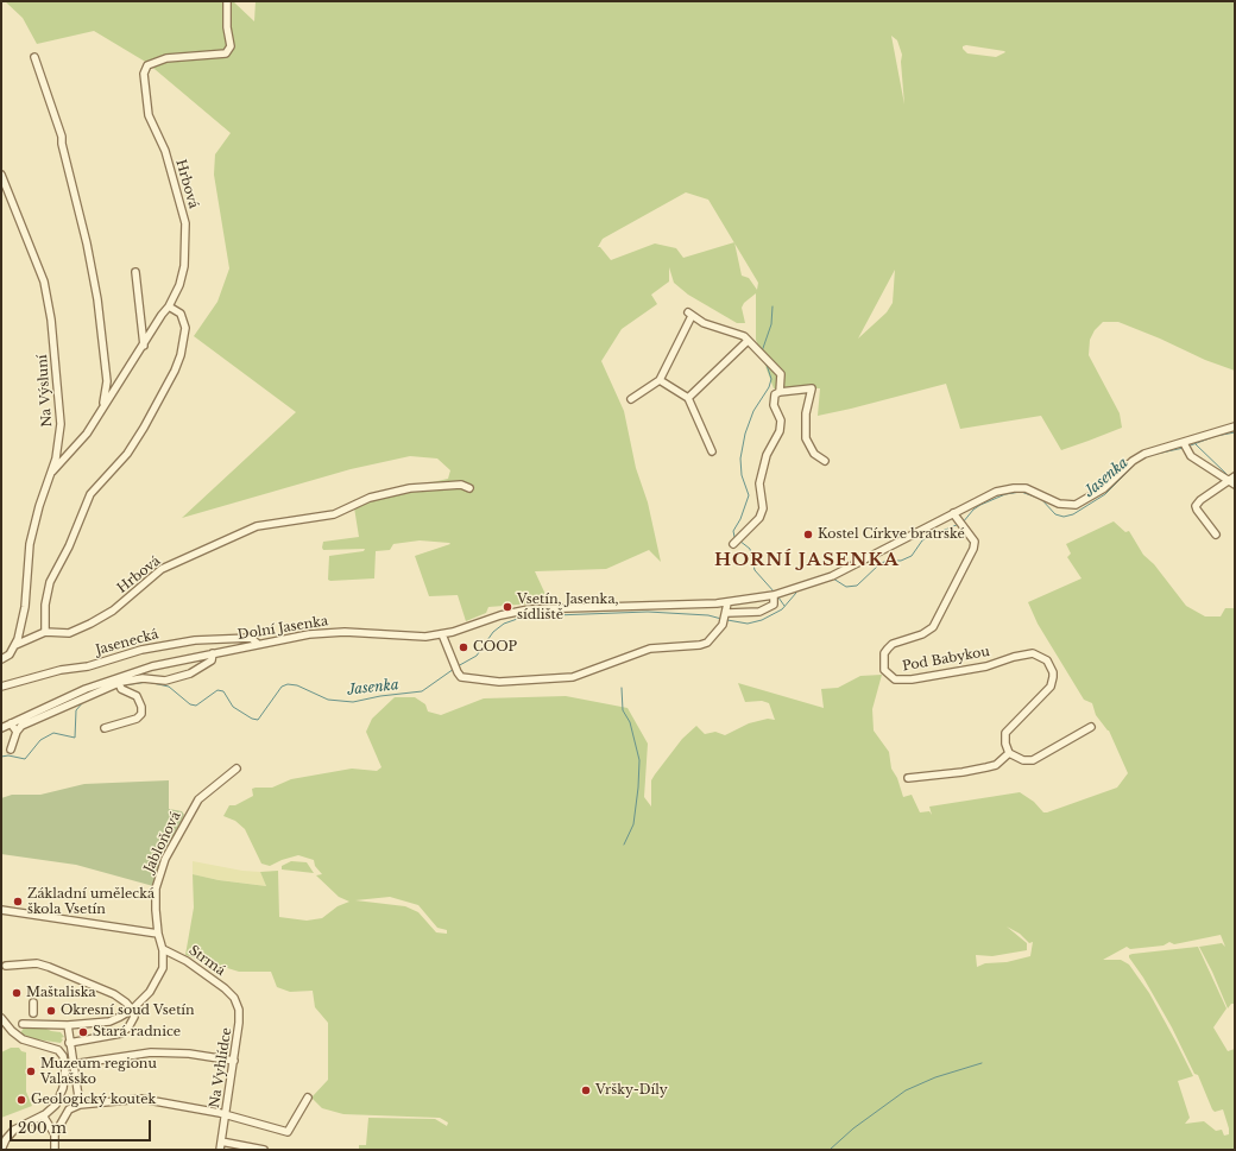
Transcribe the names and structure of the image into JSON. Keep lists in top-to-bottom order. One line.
{"streets":{"street":["Hrbová","Na Výsluní","Dolní Jasenka","Jasenecká","Pod Babykou","Jabloňová","Strmá","Na Vyhlídce"]},"crossings":[["Hrbová","Na Výsluní"],["Dolní Jasenka","Jasenecká"],["Dolní Jasenka","Pod Babykou"],["Jabloňová","Strmá"],["Strmá","Na Vyhlídce"]],"districts":["HORNÍ JASENKA"],"water":["Jasenka"],"places":["Kostel Církve bratrské","Vsetín, Jasenka, sídliště","COOP","Základní umělecká škola Vsetín","Maštaliska","Okresní soud Vsetín","Stará radnice","Muzeum regionu Valašsko","Vršky-Díly","Geologický koutek"],"scale_bar":"200 m"}
